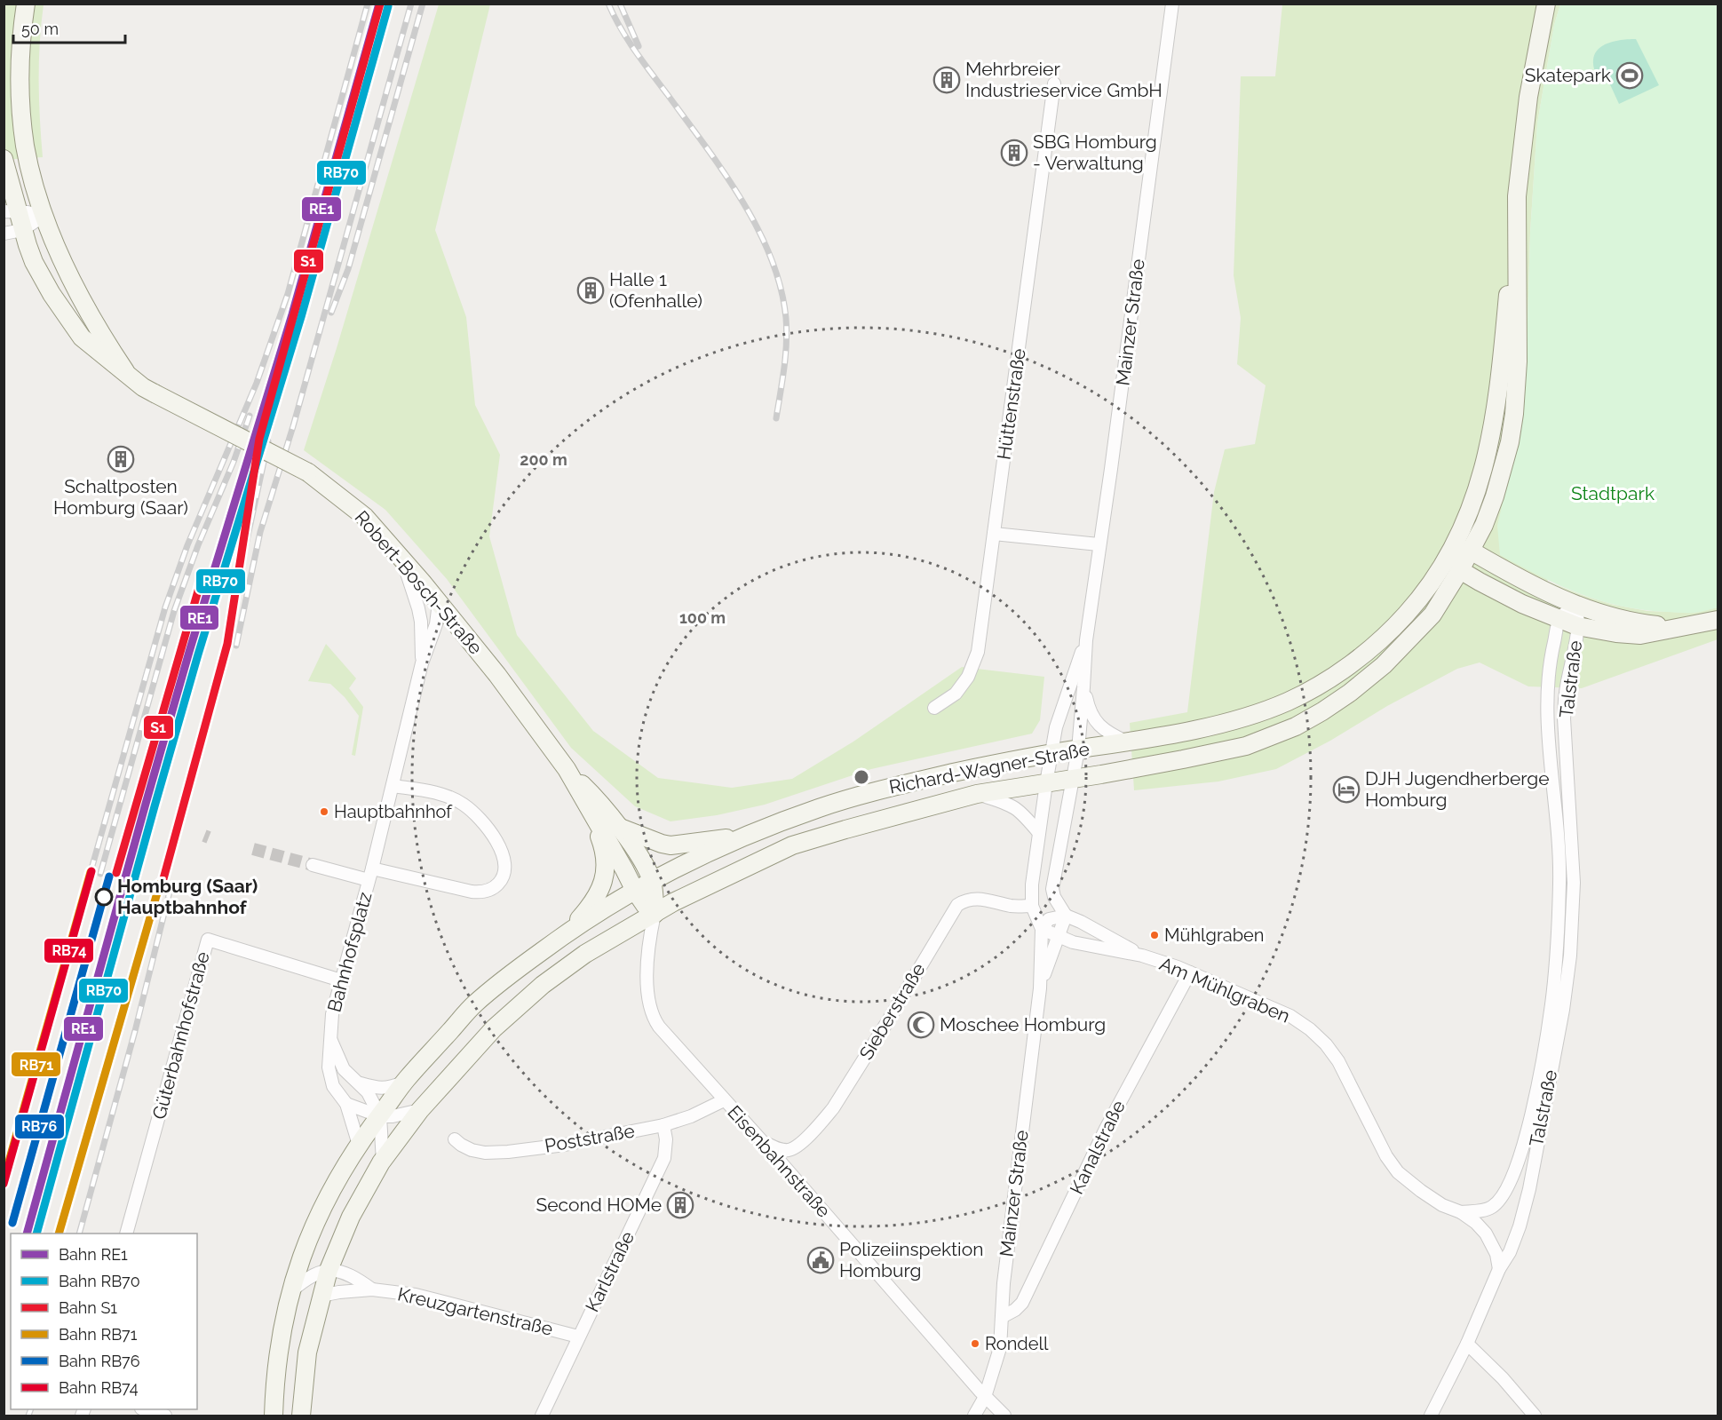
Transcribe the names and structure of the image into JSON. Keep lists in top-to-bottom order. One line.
{"streets":{"main road":["Robert-Bosch-Straße","Richard-Wagner-Straße"],"street":["Mainzer Straße","Hüttenstraße","Talstraße","Bahnhofsplatz","Am Mühlgraben","Sieberstraße","Güterbahnhofstraße","Poststraße","Kanalstraße","Eisenbahnstraße","Karlstraße","Kreuzgartenstraße"]},"crossings":[["Mainzer Straße","Richard-Wagner-Straße"],["Mainzer Straße","Am Mühlgraben"],["Mainzer Straße","Sieberstraße"],["Mainzer Straße","Kanalstraße"],["Mainzer Straße","Eisenbahnstraße"],["Robert-Bosch-Straße","Richard-Wagner-Straße"],["Robert-Bosch-Straße","Eisenbahnstraße"],["Talstraße","Am Mühlgraben"],["Richard-Wagner-Straße","Bahnhofsplatz"],["Richard-Wagner-Straße","Eisenbahnstraße"],["Richard-Wagner-Straße","Kreuzgartenstraße"],["Bahnhofsplatz","Güterbahnhofstraße"],["Am Mühlgraben","Kanalstraße"],["Sieberstraße","Eisenbahnstraße"],["Poststraße","Eisenbahnstraße"],["Poststraße","Karlstraße"],["Karlstraße","Kreuzgartenstraße"]],"parks":["Stadtpark"],"places":{"sports":["Skatepark"],"building":["Mehrbreier Industrieservice GmbH","SBG Homburg - Verwaltung","Halle 1 (Ofenhalle)","Schaltposten Homburg (Saar)","Second HOMe"],"hotel":["DJH Jugendherberge Homburg"],"other":["Hauptbahnhof","Homburg (Saar) Hauptbahnhof","Mühlgraben","Rondell"],"mosque":["Moschee Homburg"],"public building":["Polizeiinspektion Homburg"]},"lines":["rail line RE1","rail line S1","rail line RB70","rail line RB74","rail line RB71","rail line RB76"],"legend":["Bahn RE1","Bahn RB70","Bahn S1","Bahn RB71","Bahn RB76","Bahn RB74"],"scale_bar":"50 m","rings":["200 m","100 m"]}
